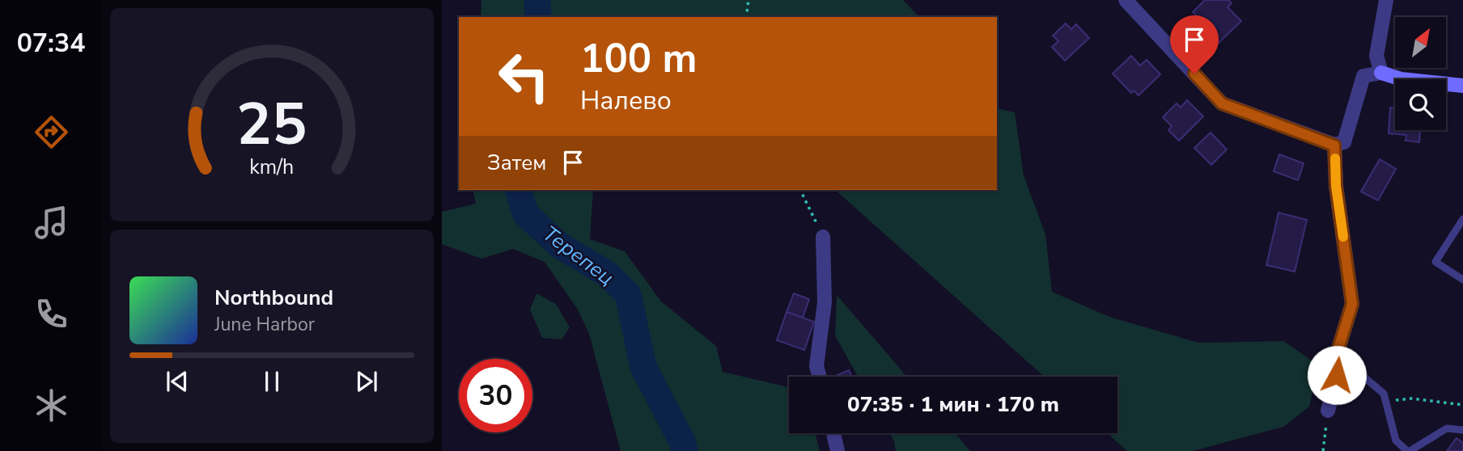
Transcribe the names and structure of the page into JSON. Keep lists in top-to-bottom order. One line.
{"water":["Терепец"],"north":"top right","page":{"tabs":"07:34","turn":["100 m","Налево"],"then":"Затем","song":["Northbound","June Harbor"],"limit":"30","trip":"07:35 · 1 мин · 170 m","gauge":["25","km/h"]}}
